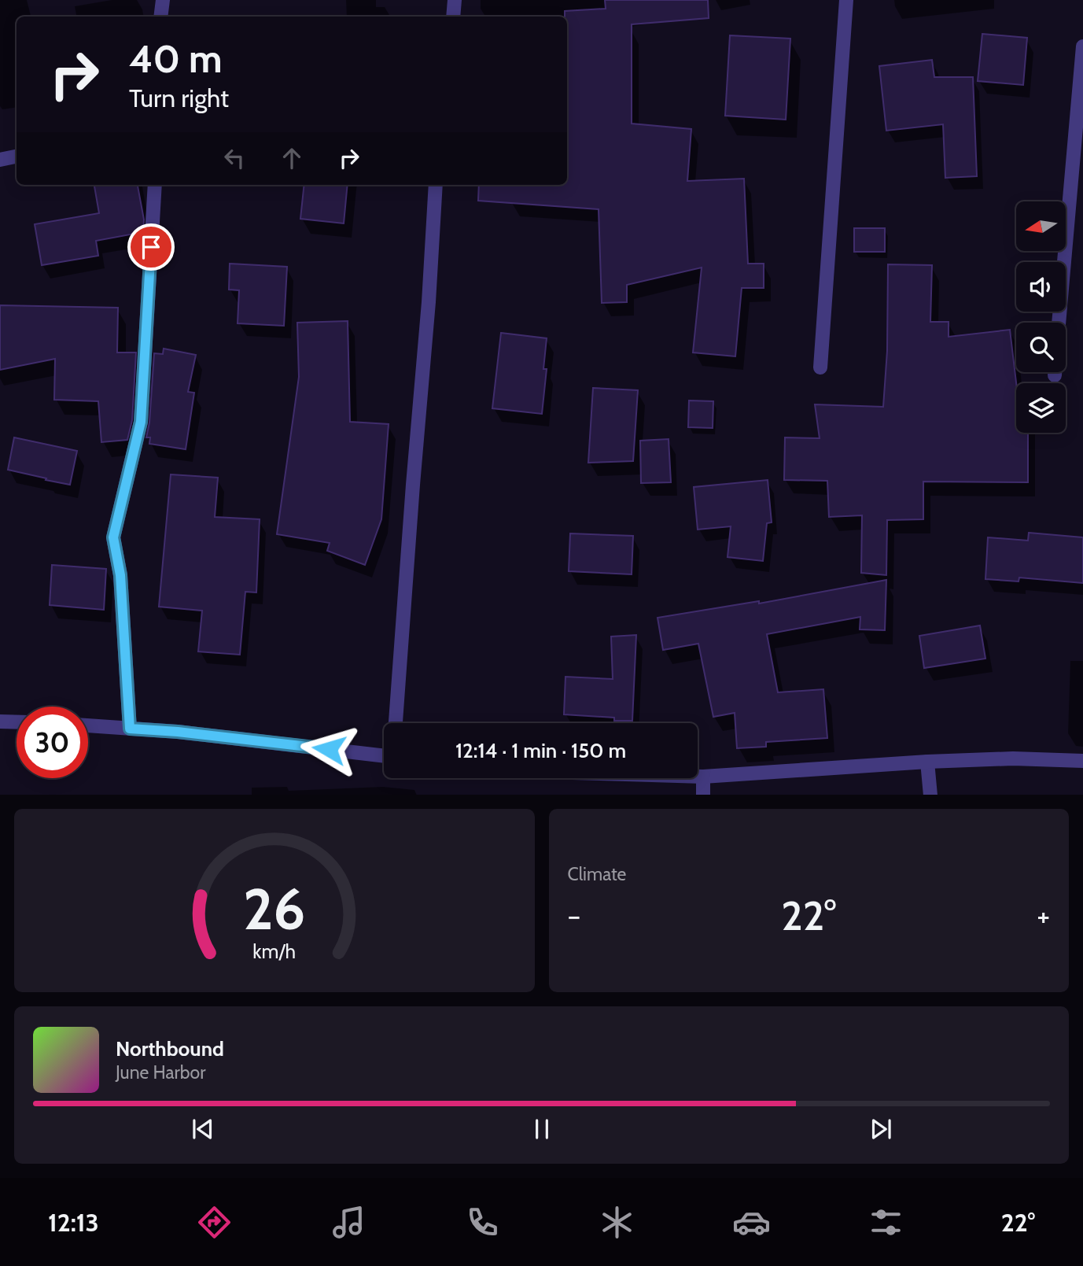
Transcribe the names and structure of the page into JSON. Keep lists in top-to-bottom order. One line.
{"north":"left","page":{"turn":["40 m","Turn right"],"limit":"30","trip":"12:14 · 1 min · 150 m","tile":"Climate","heat":["−","22°","+"],"song":["Northbound","June Harbor"],"tabs":["12:13","22°"],"gauge":["26","km/h"]}}
